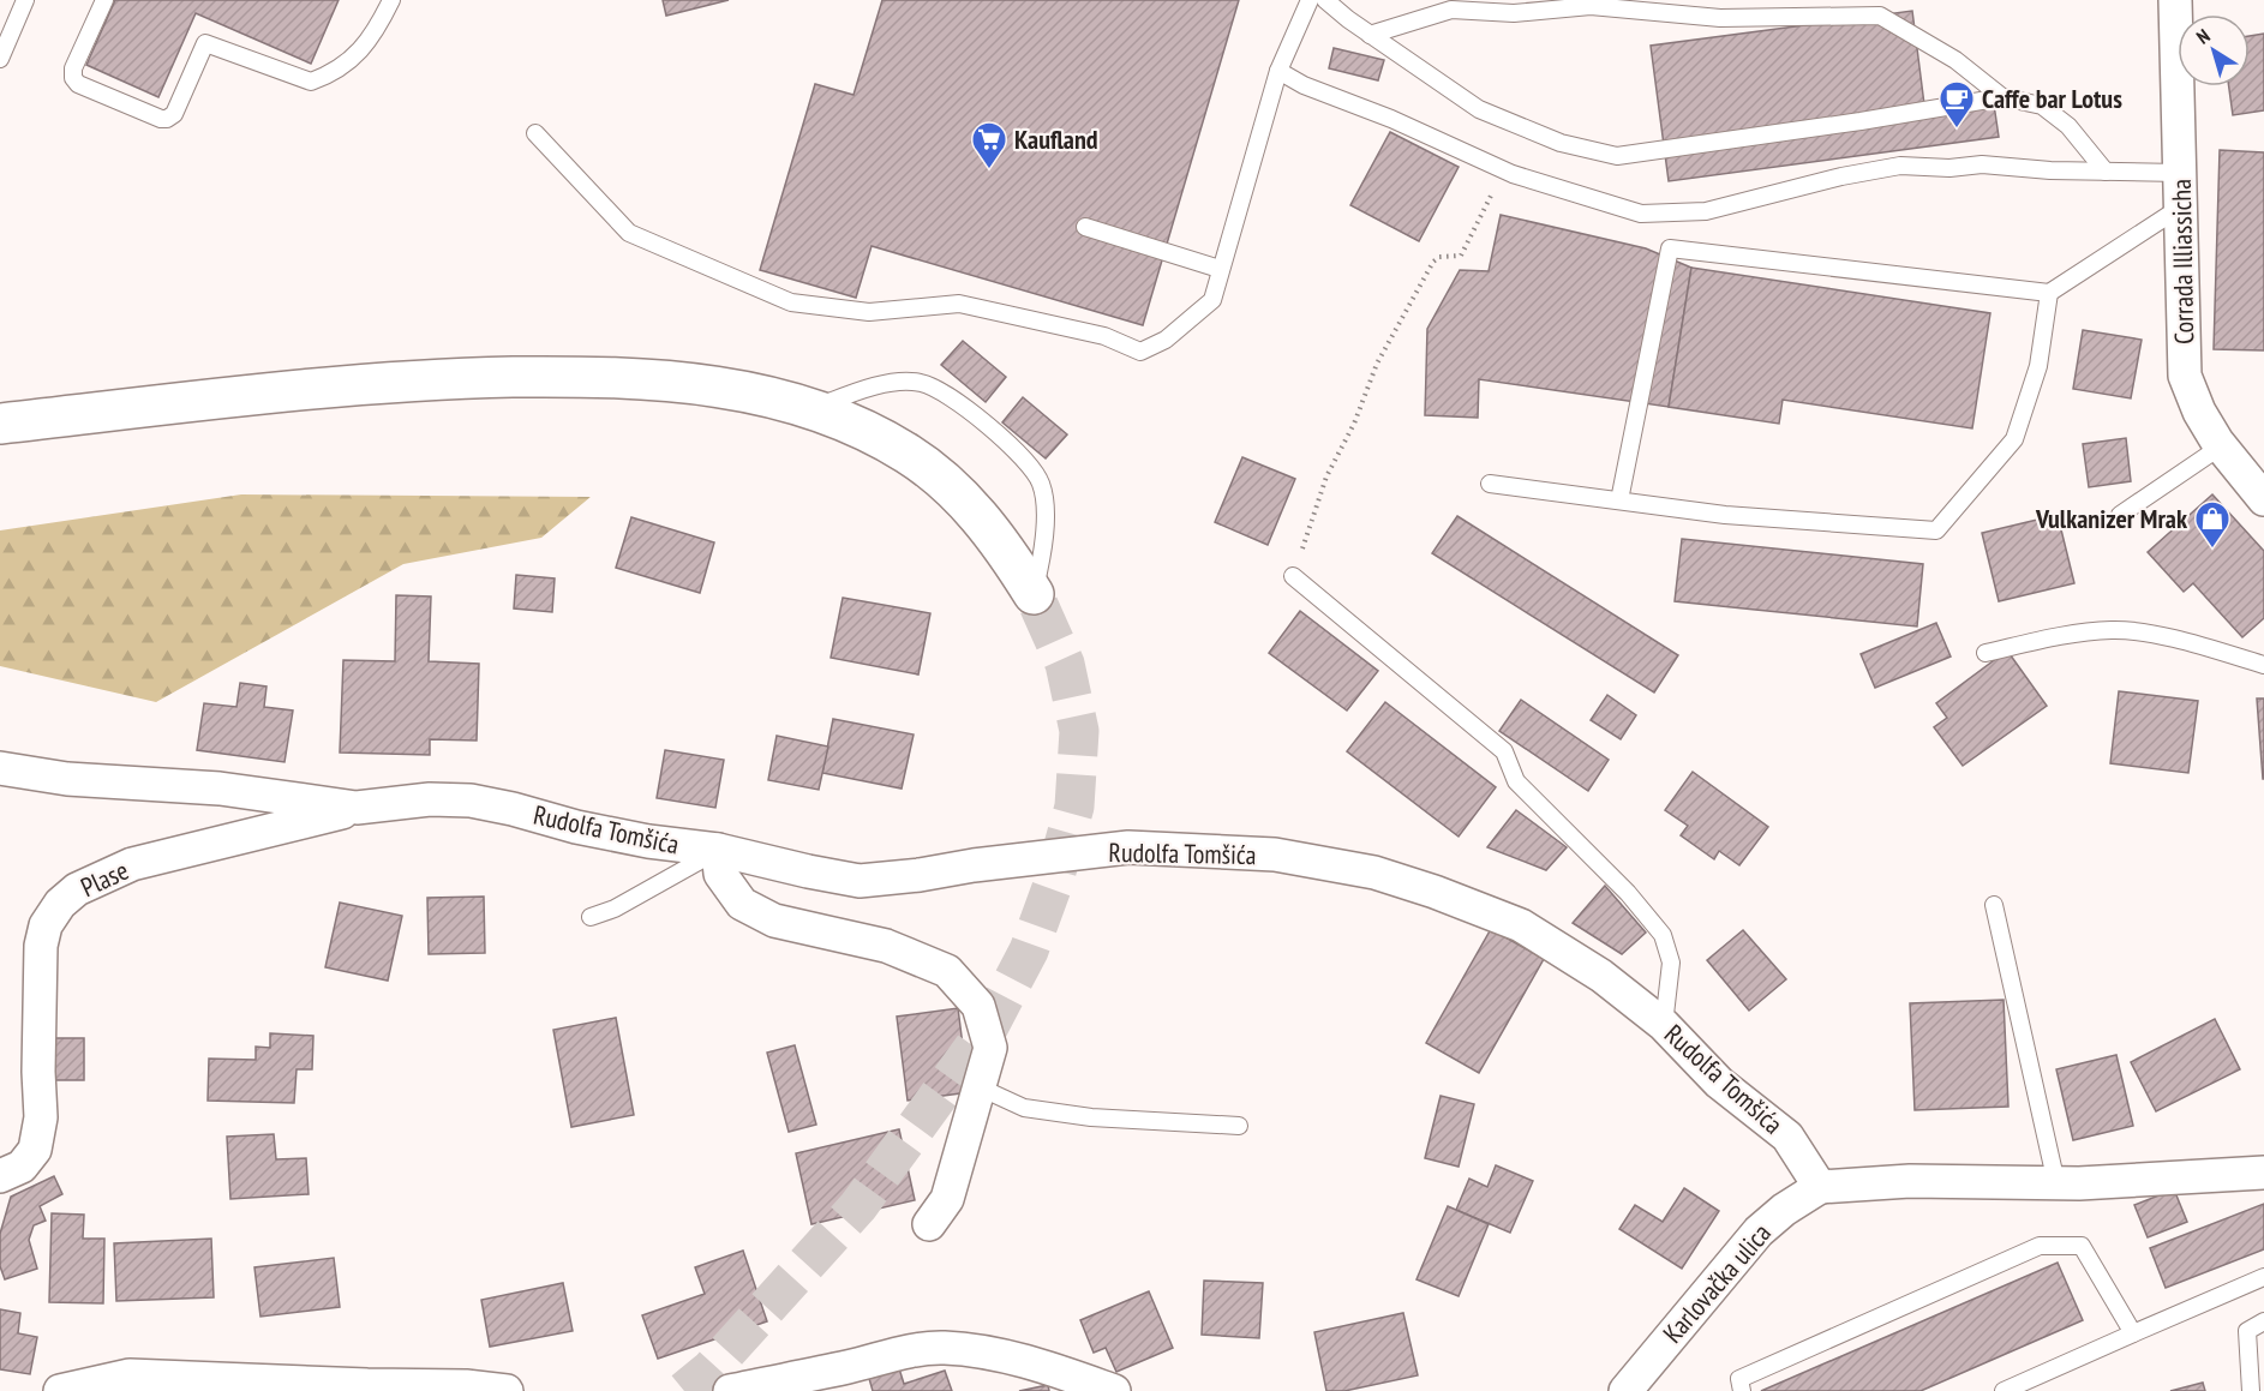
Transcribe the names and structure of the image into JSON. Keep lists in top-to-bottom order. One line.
{"streets":{"street":["Corrada Illiassicha","Rudolfa Tomšića","Plase","Karlovačka ulica"]},"crossings":[["Rudolfa Tomšića","Plase"],["Rudolfa Tomšića","Karlovačka ulica"]],"places":{"cafe":["Caffe bar Lotus"],"supermarket":["Kaufland"],"shop":["Vulkanizer Mrak"]},"north":"top left"}
